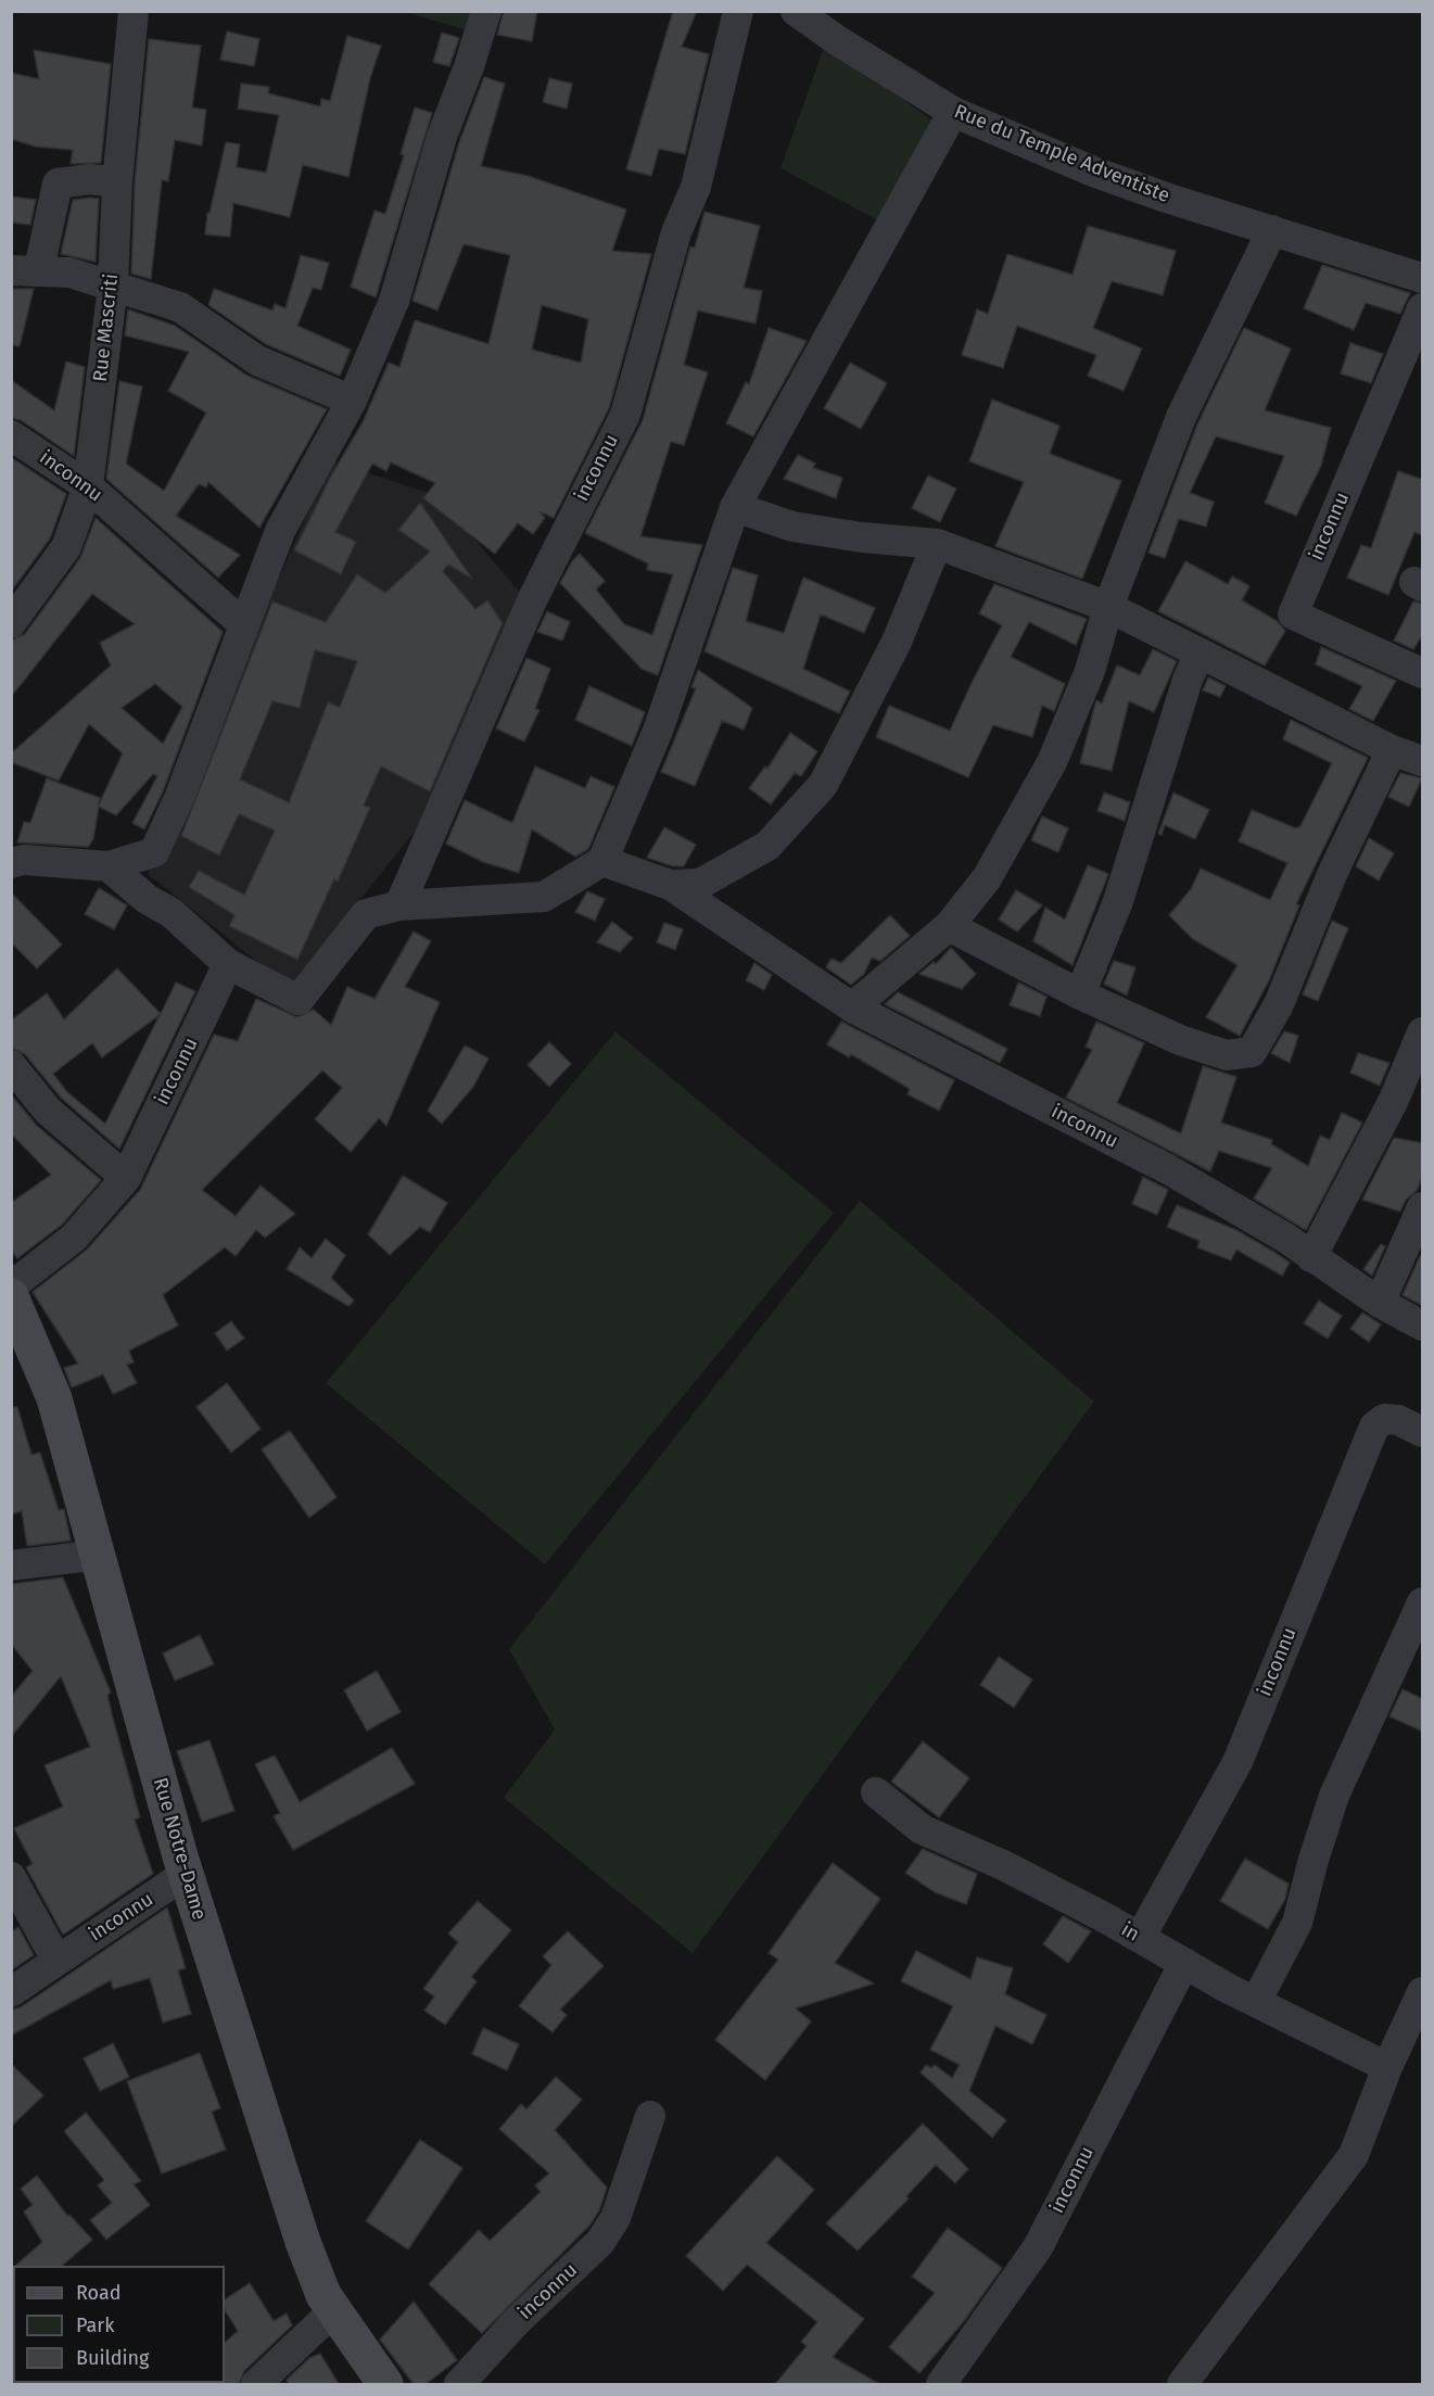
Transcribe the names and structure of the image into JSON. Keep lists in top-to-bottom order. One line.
{"streets":{"street":["Rue du Temple Adventiste","Rue Mascriti","inconnu","Rue Notre-Dame","in"]},"crossings":[["Rue Mascriti","inconnu"],["inconnu","Rue Notre-Dame"],["inconnu","in"]],"legend":["Road","Park","Building"]}
